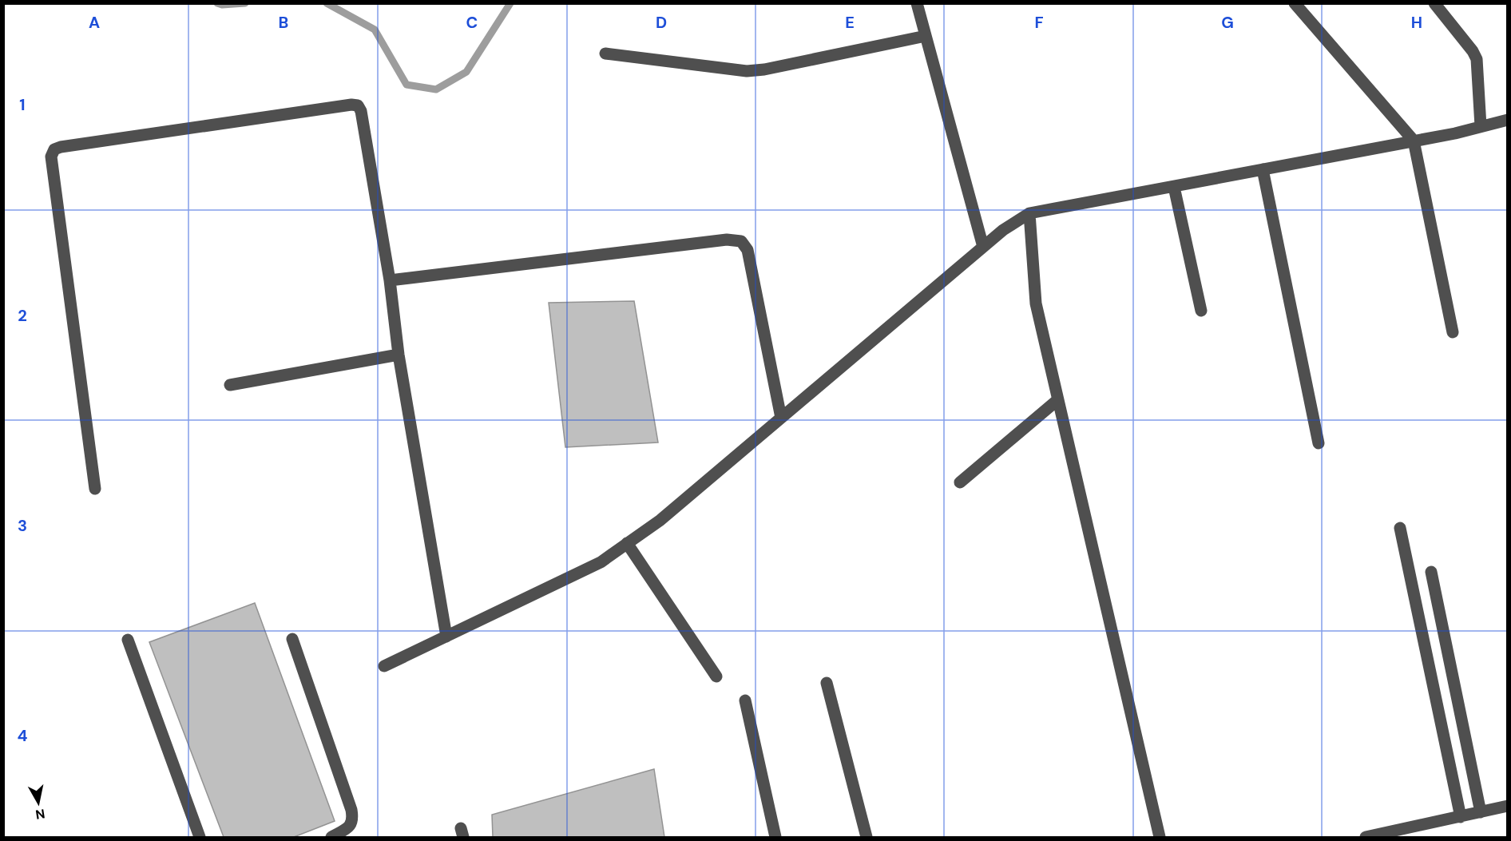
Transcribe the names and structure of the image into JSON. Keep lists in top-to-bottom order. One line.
{"north":"bottom","grid":{"columns":["A","B","C","D","E","F","G","H"],"rows":["1","2","3","4"]}}
